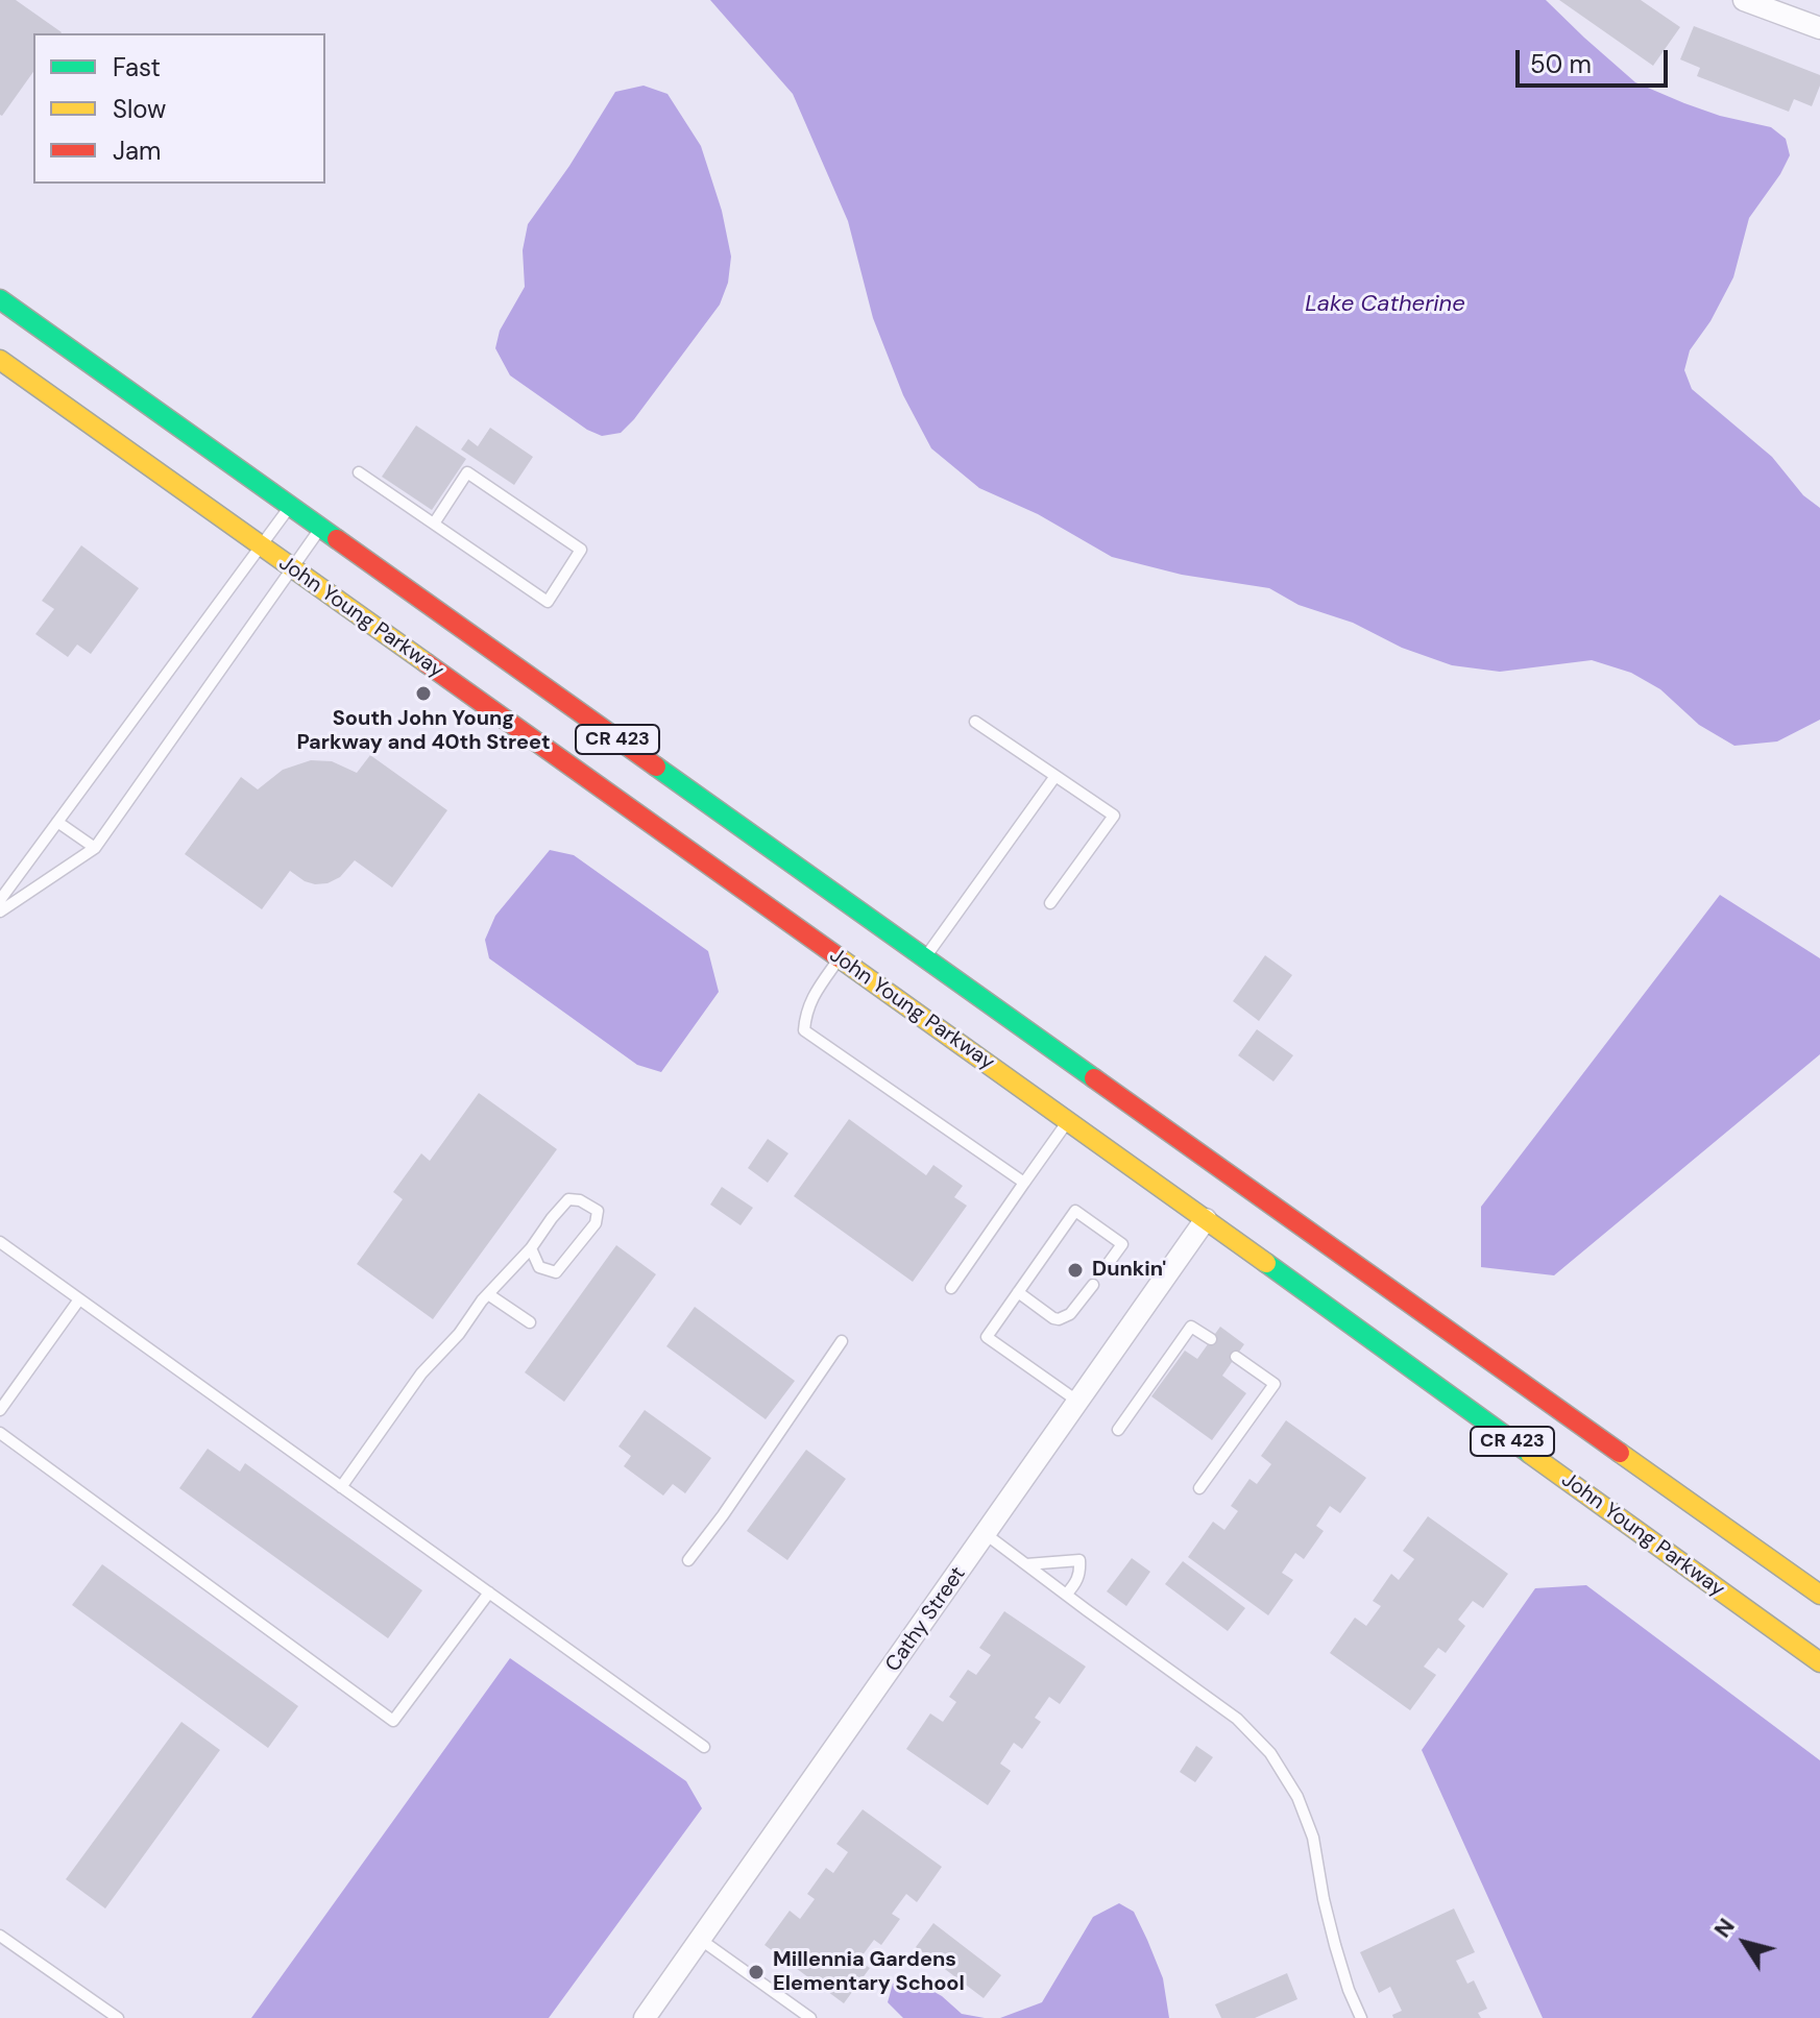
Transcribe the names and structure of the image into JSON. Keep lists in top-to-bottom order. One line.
{"streets":{"highway":["John Young Parkway","CR 423"],"street":["Cathy Street"]},"crossings":[["John Young Parkway","Cathy Street"]],"water":["Lake Catherine"],"places":["South John Young Parkway and 40th Street","Dunkin'","Millennia Gardens Elementary School"],"legend":["Fast","Slow","Jam"],"scale_bar":"50 m","north":"top left"}
